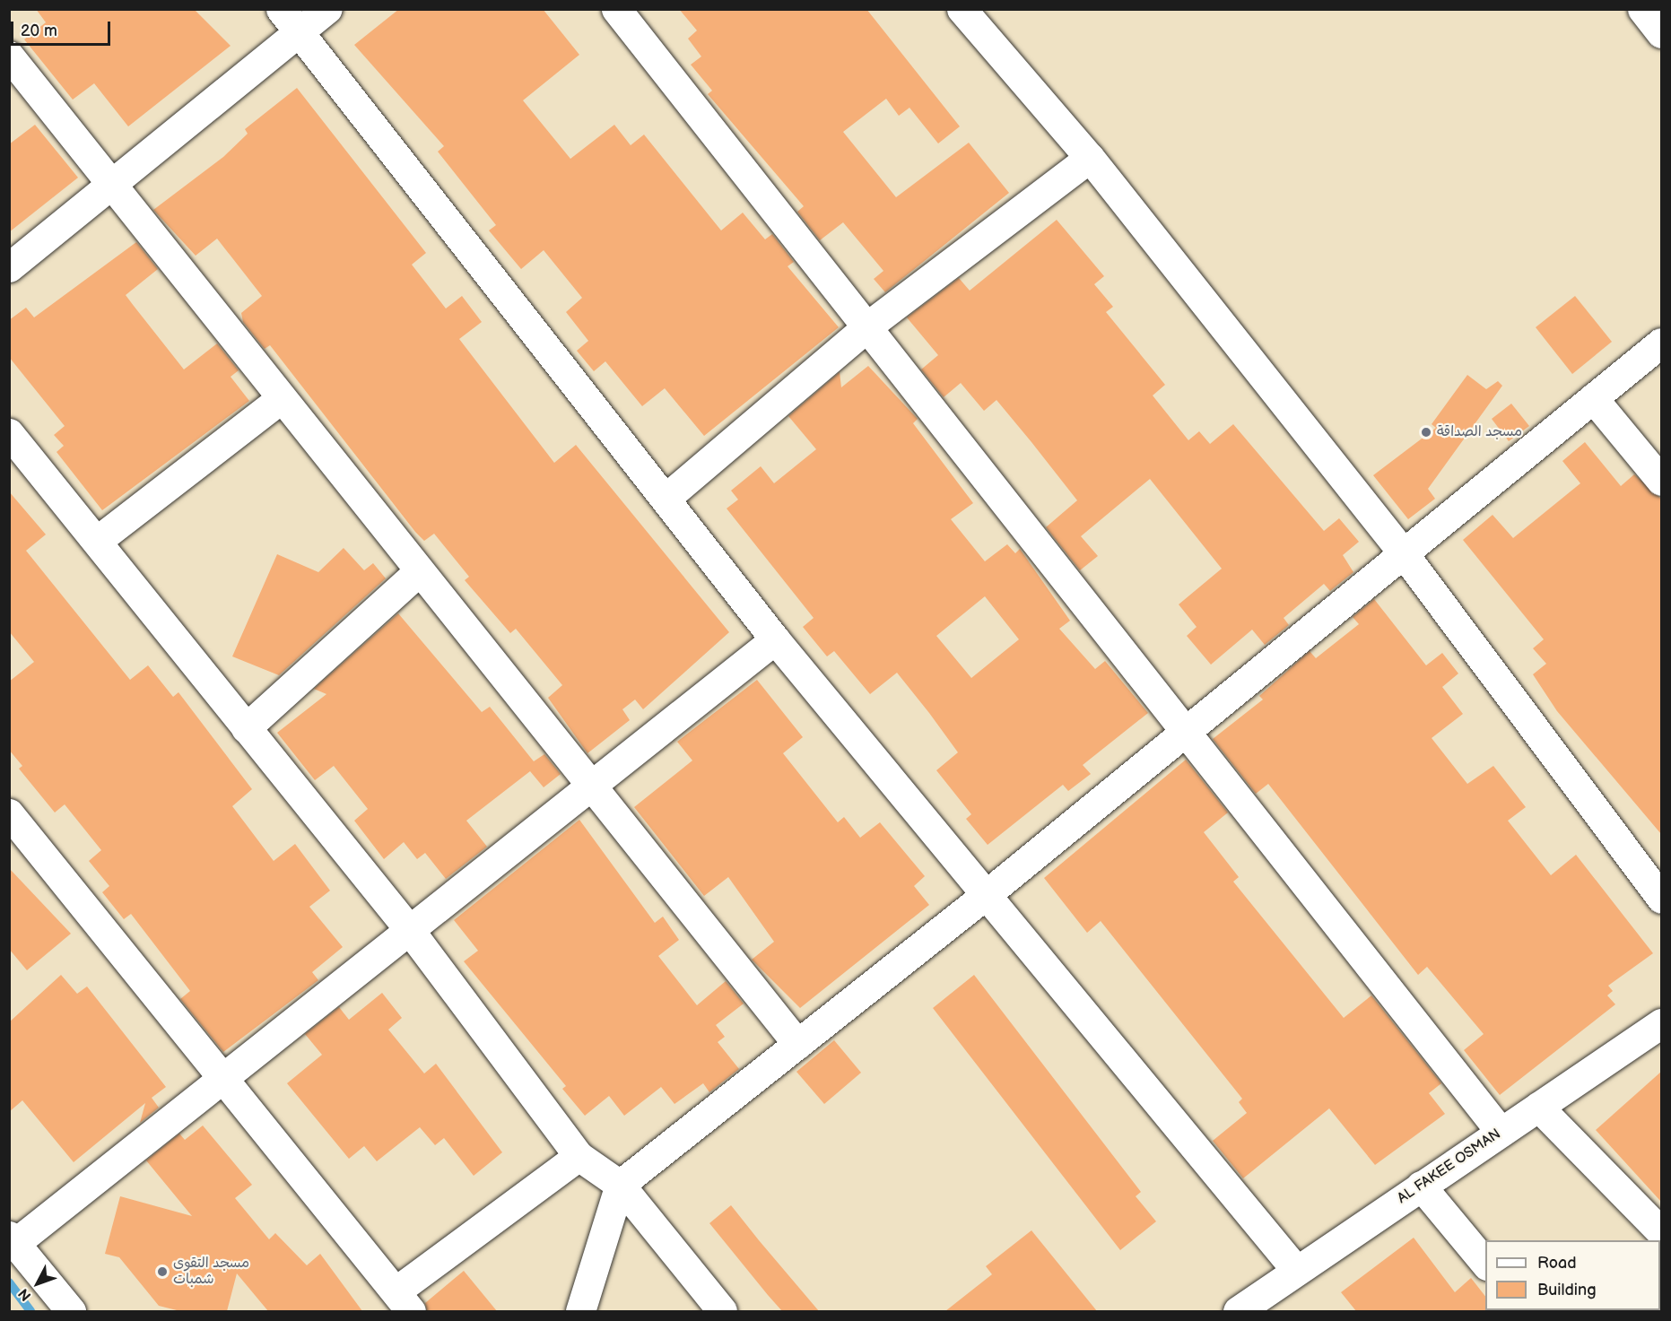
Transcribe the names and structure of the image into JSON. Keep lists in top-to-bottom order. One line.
{"streets":{"street":["AL FAKEE OSMAN"]},"places":["مسجد الصداقة","مسجد التقوى شمبات"],"legend":["Road","Building"],"scale_bar":"20 m","north":"bottom left"}
